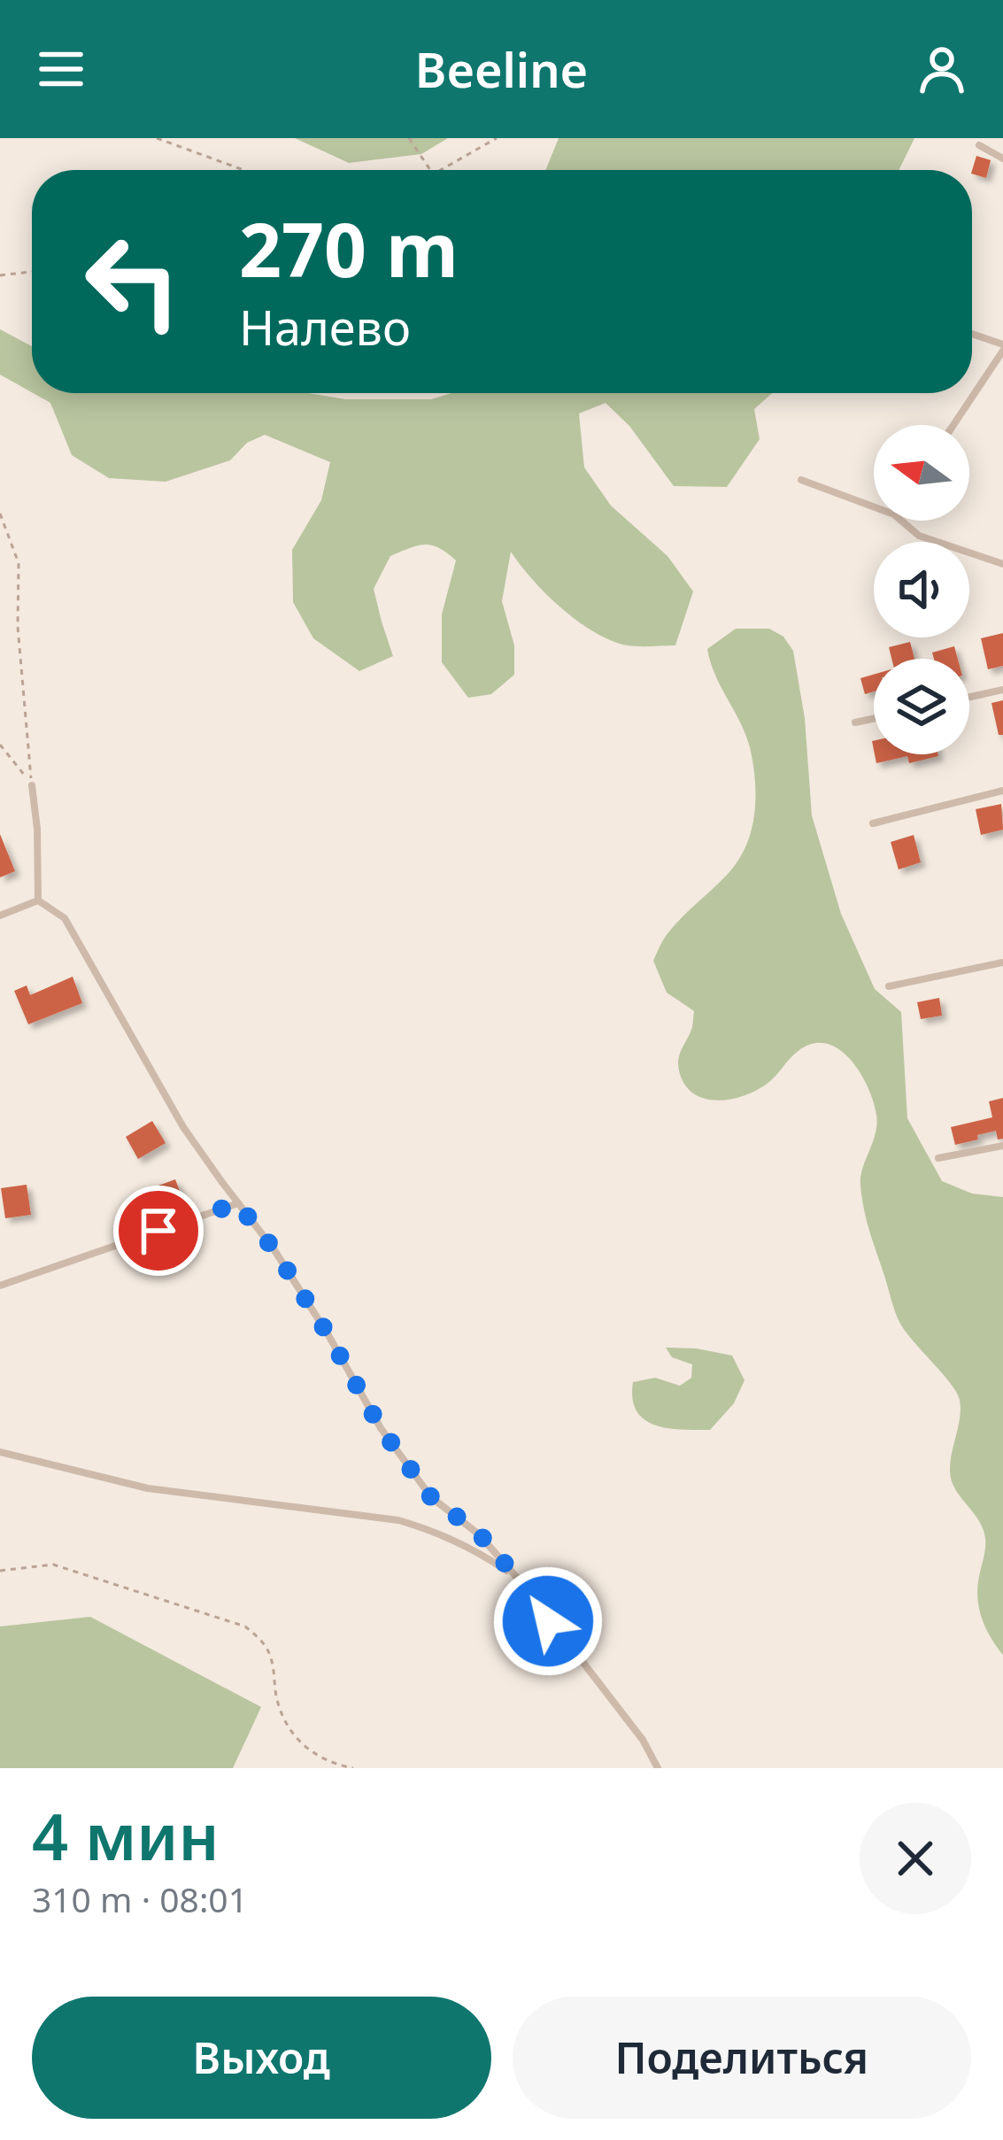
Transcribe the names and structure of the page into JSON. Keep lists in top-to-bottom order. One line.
{"north":"left","page":{"header":"Beeline","turn":["270 m","Налево"],"heading":["4 мин","310 m · 08:01"],"buttons":["Выход","Поделиться"]}}
